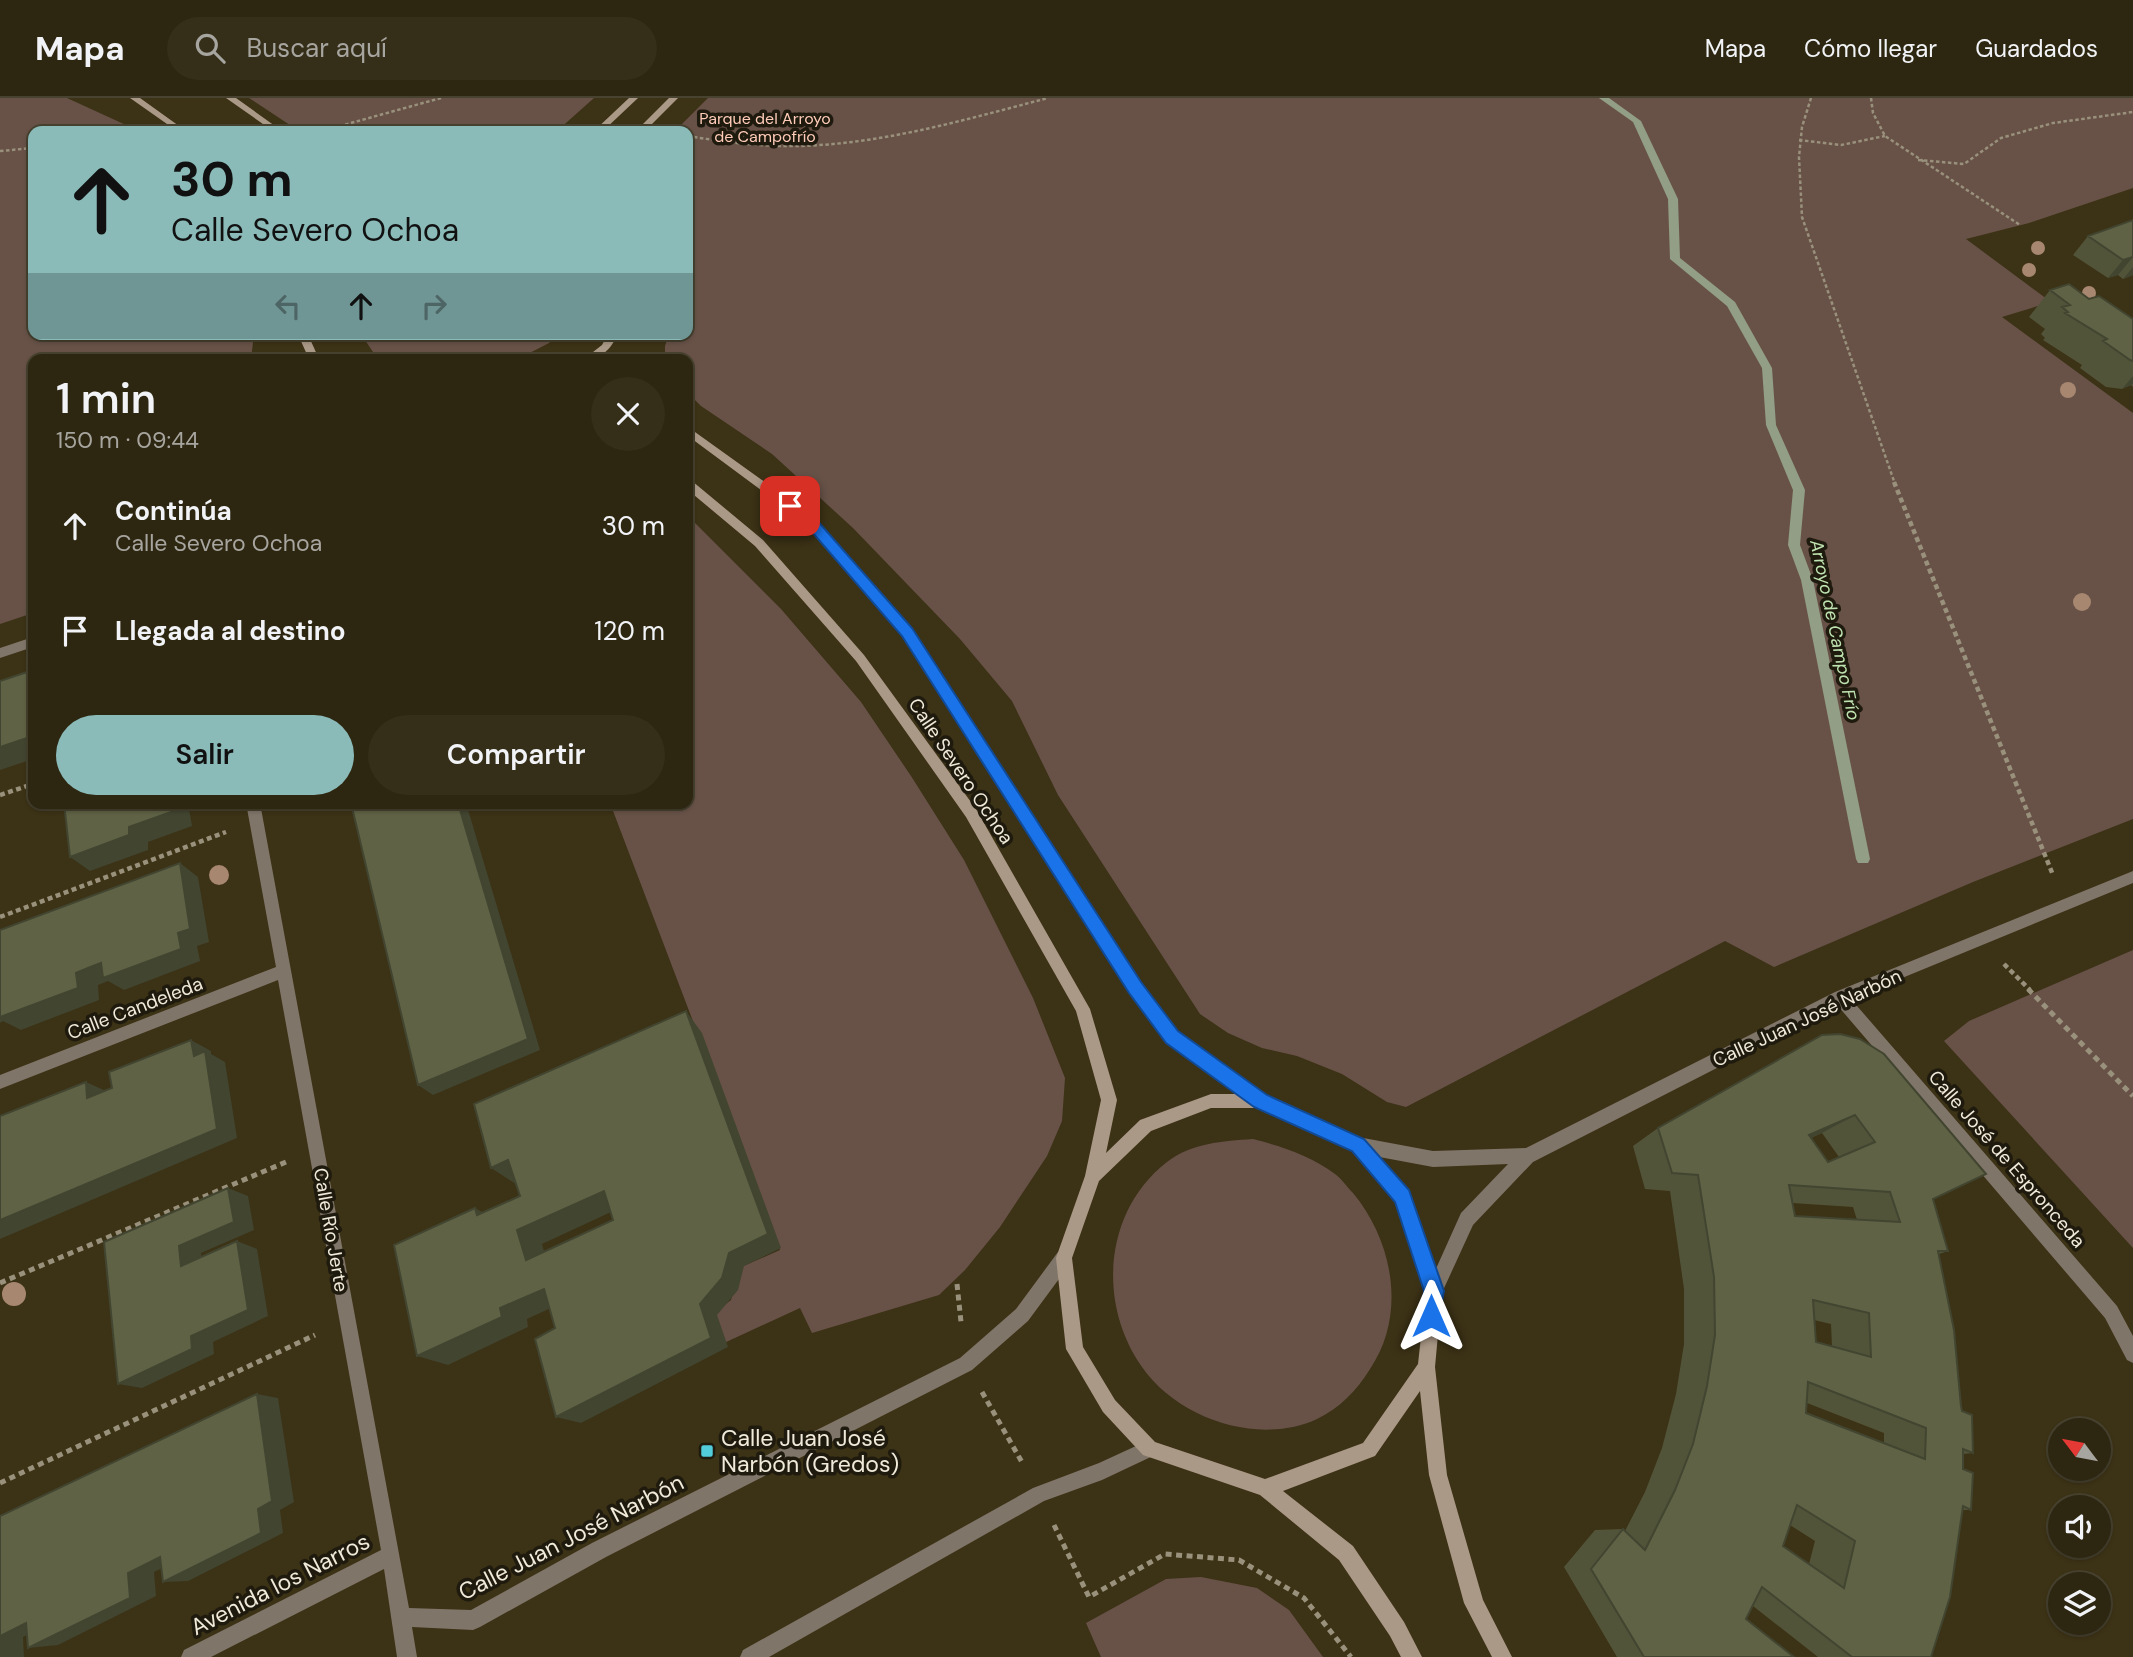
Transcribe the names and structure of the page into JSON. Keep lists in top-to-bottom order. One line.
{"streets":{"main road":["Calle Severo Ochoa"],"street":["Calle Candeleda","Calle Juan José Narbón","Calle José de Espronceda","Calle Río Jerte","Avenida los Narros"]},"crossings":[["Calle Severo Ochoa","Calle Juan José Narbón"],["Calle Candeleda","Calle Río Jerte"],["Calle Juan José Narbón","Calle José de Espronceda"],["Calle Juan José Narbón","Calle Río Jerte"],["Calle Río Jerte","Avenida los Narros"]],"water":["Arroyo de Campo Frío"],"parks":["Parque del Arroyo de Campofrío"],"places":{"transit":["Calle Juan José Narbón (Gredos)"]},"north":"top left","page":{"header":"Mapa","search":"Buscar aquí","nav":["Mapa","Cómo llegar","Guardados"],"turn":["30 m","Calle Severo Ochoa"],"heading":["1 min","150 m · 09:44"],"list":[{"name":"Continúa","note":"Calle Severo Ochoa","value":"30 m"},{"name":"Llegada al destino","value":"120 m"}],"buttons":["Salir","Compartir"]}}
